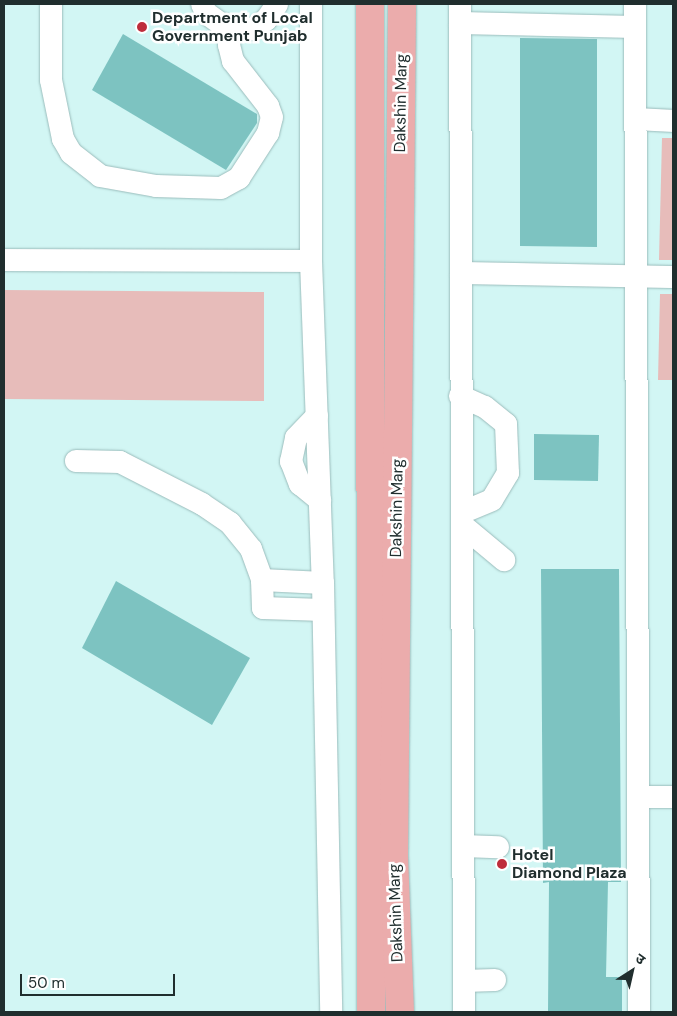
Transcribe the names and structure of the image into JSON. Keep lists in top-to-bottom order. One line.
{"streets":{"main road":["Dakshin Marg"]},"places":["Department of Local Government Punjab","Hotel Diamond Plaza"],"scale_bar":"50 m","north":"top right"}
